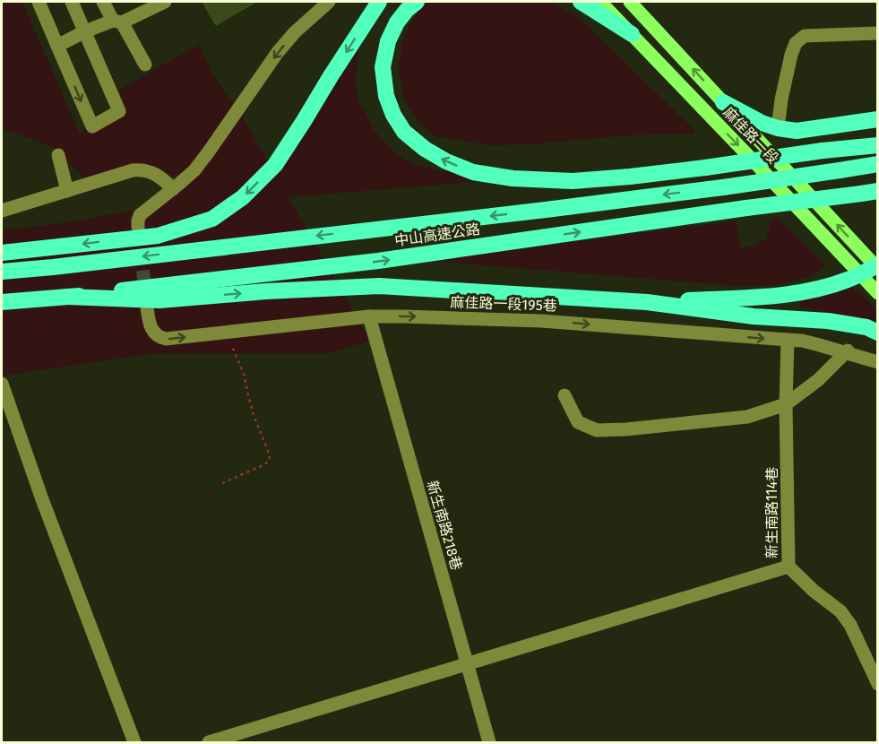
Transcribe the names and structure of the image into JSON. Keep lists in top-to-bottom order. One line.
{"streets":{"highway":["中山高速公路"],"main road":["麻佳路一段"],"lane":["麻佳路一段195巷","新生南路114巷","新生南路218巷"]},"crossings":[["麻佳路一段195巷","新生南路114巷"],["麻佳路一段195巷","新生南路218巷"]]}
